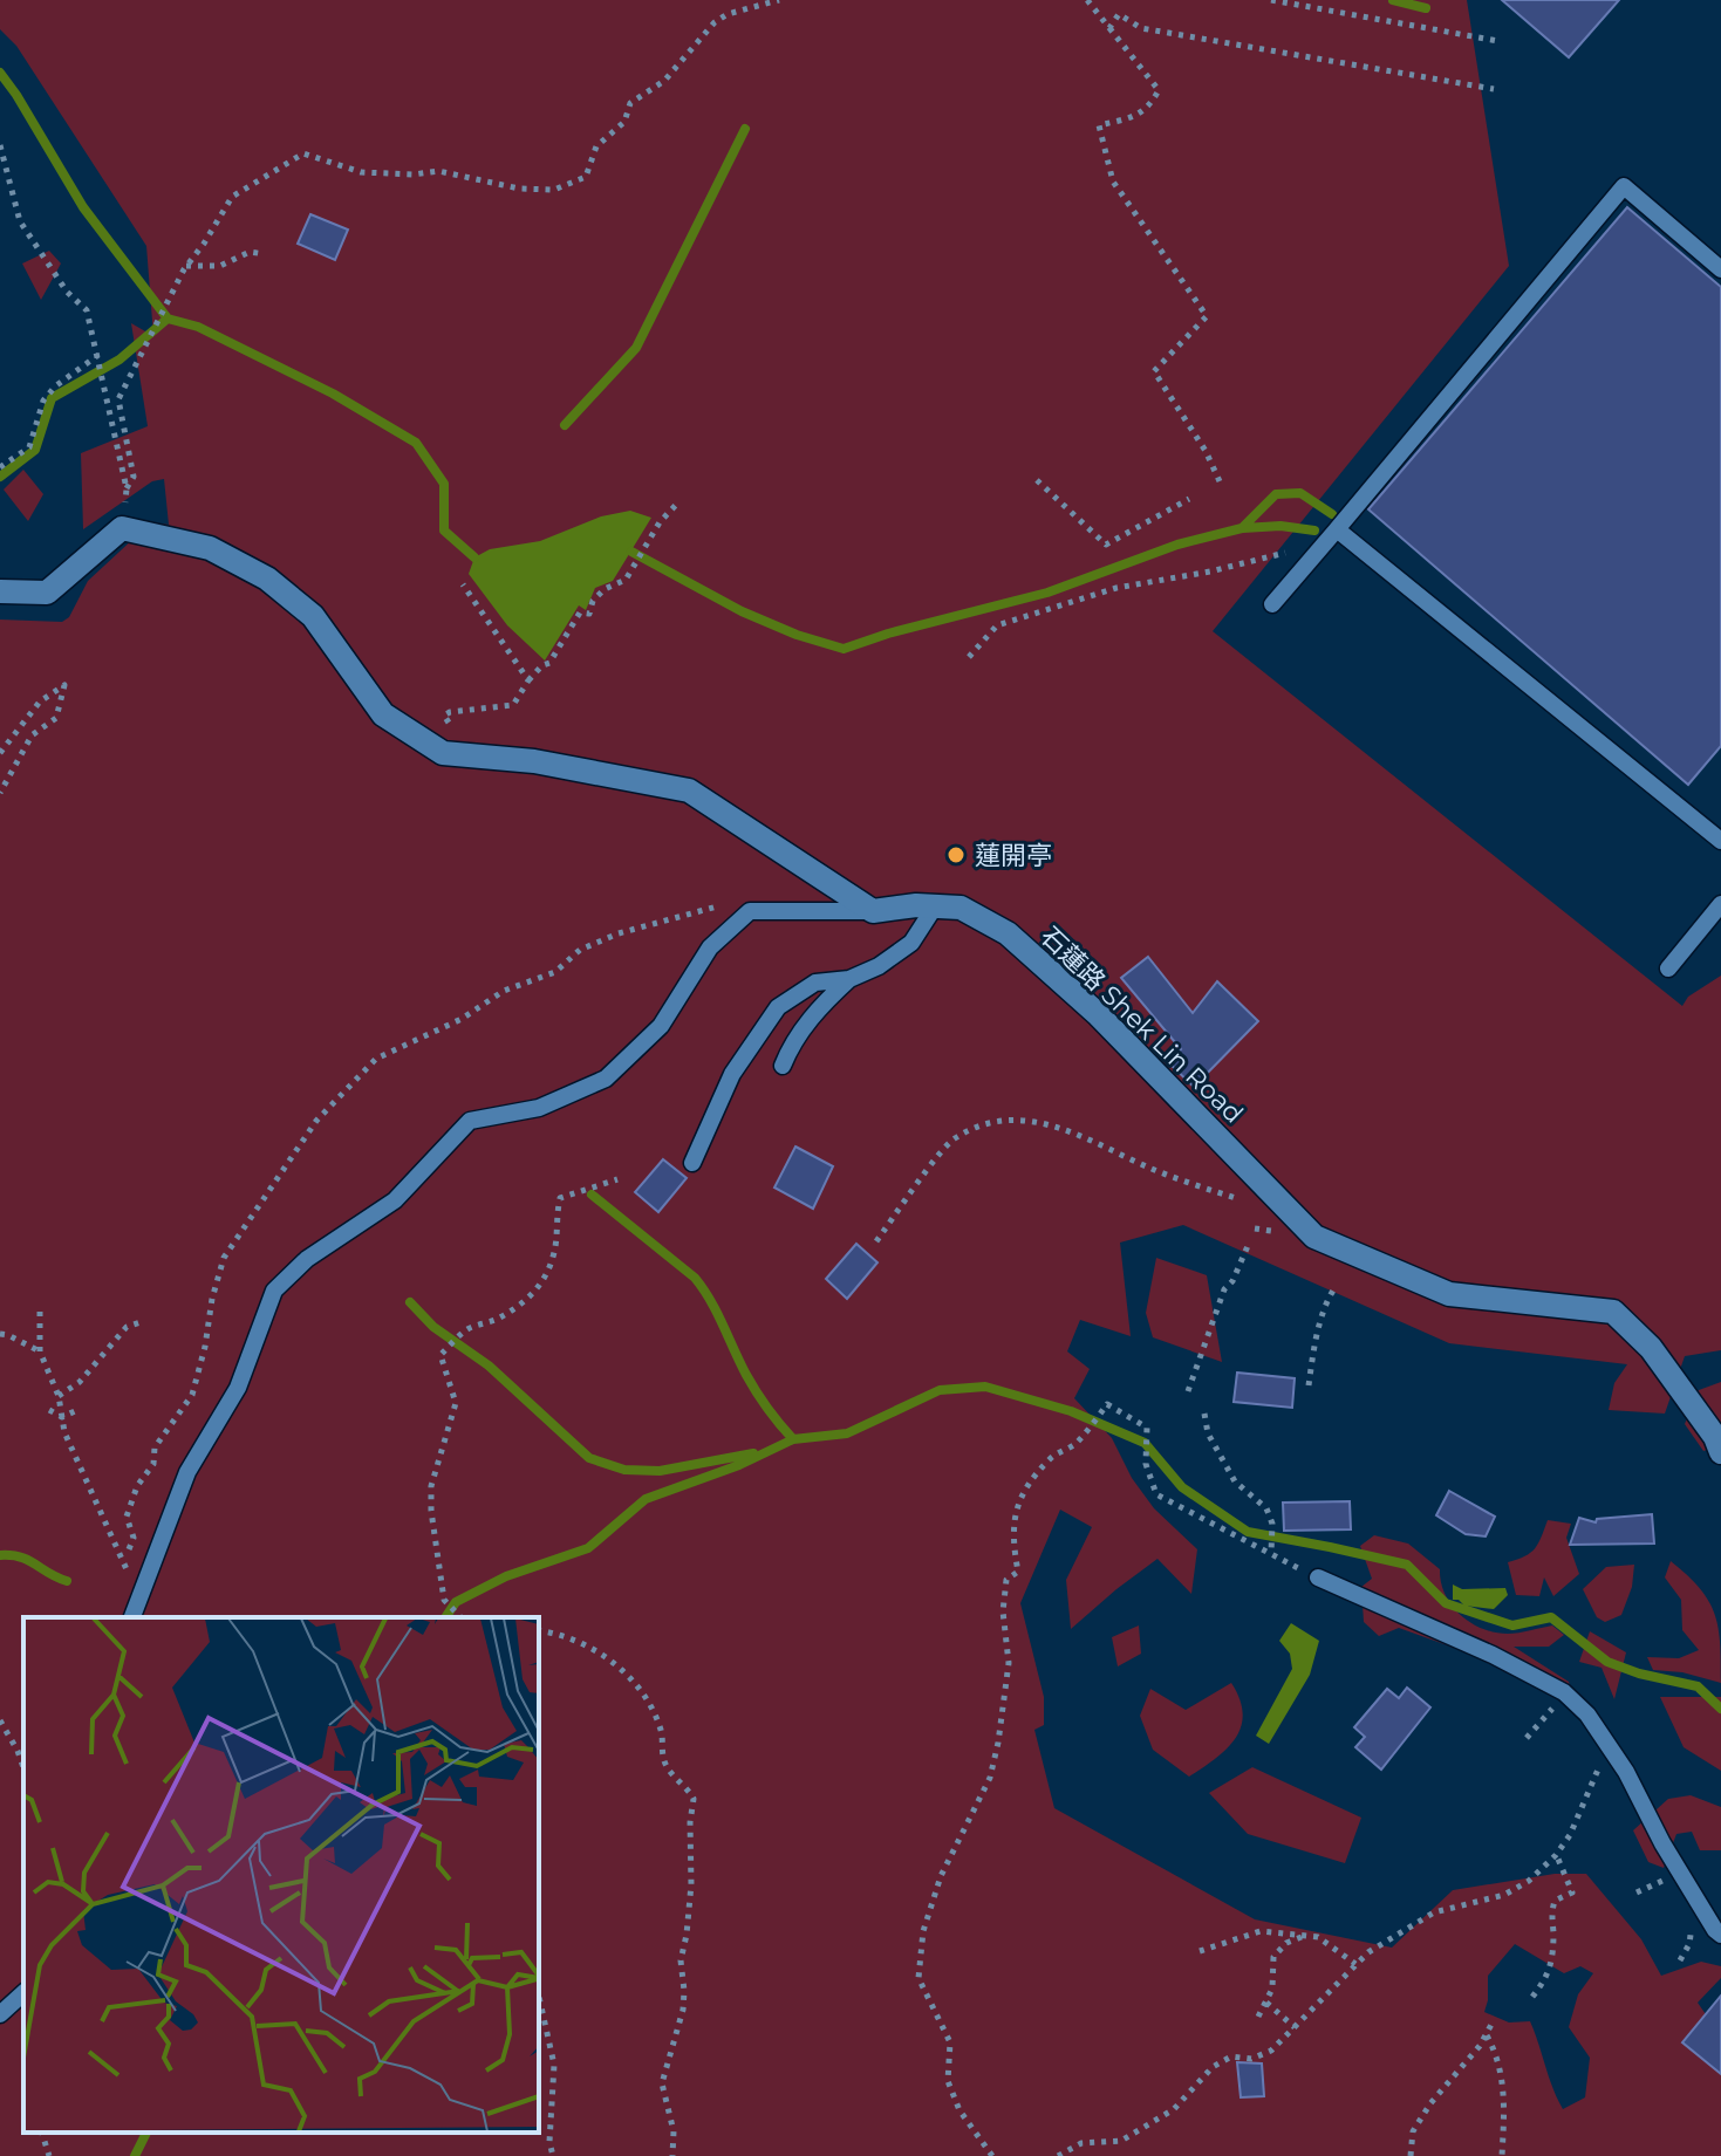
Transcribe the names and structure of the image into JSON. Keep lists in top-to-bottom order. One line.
{"streets":{"street":["石蓮路 Shek Lin Road"]},"places":["蓮開亭"]}
